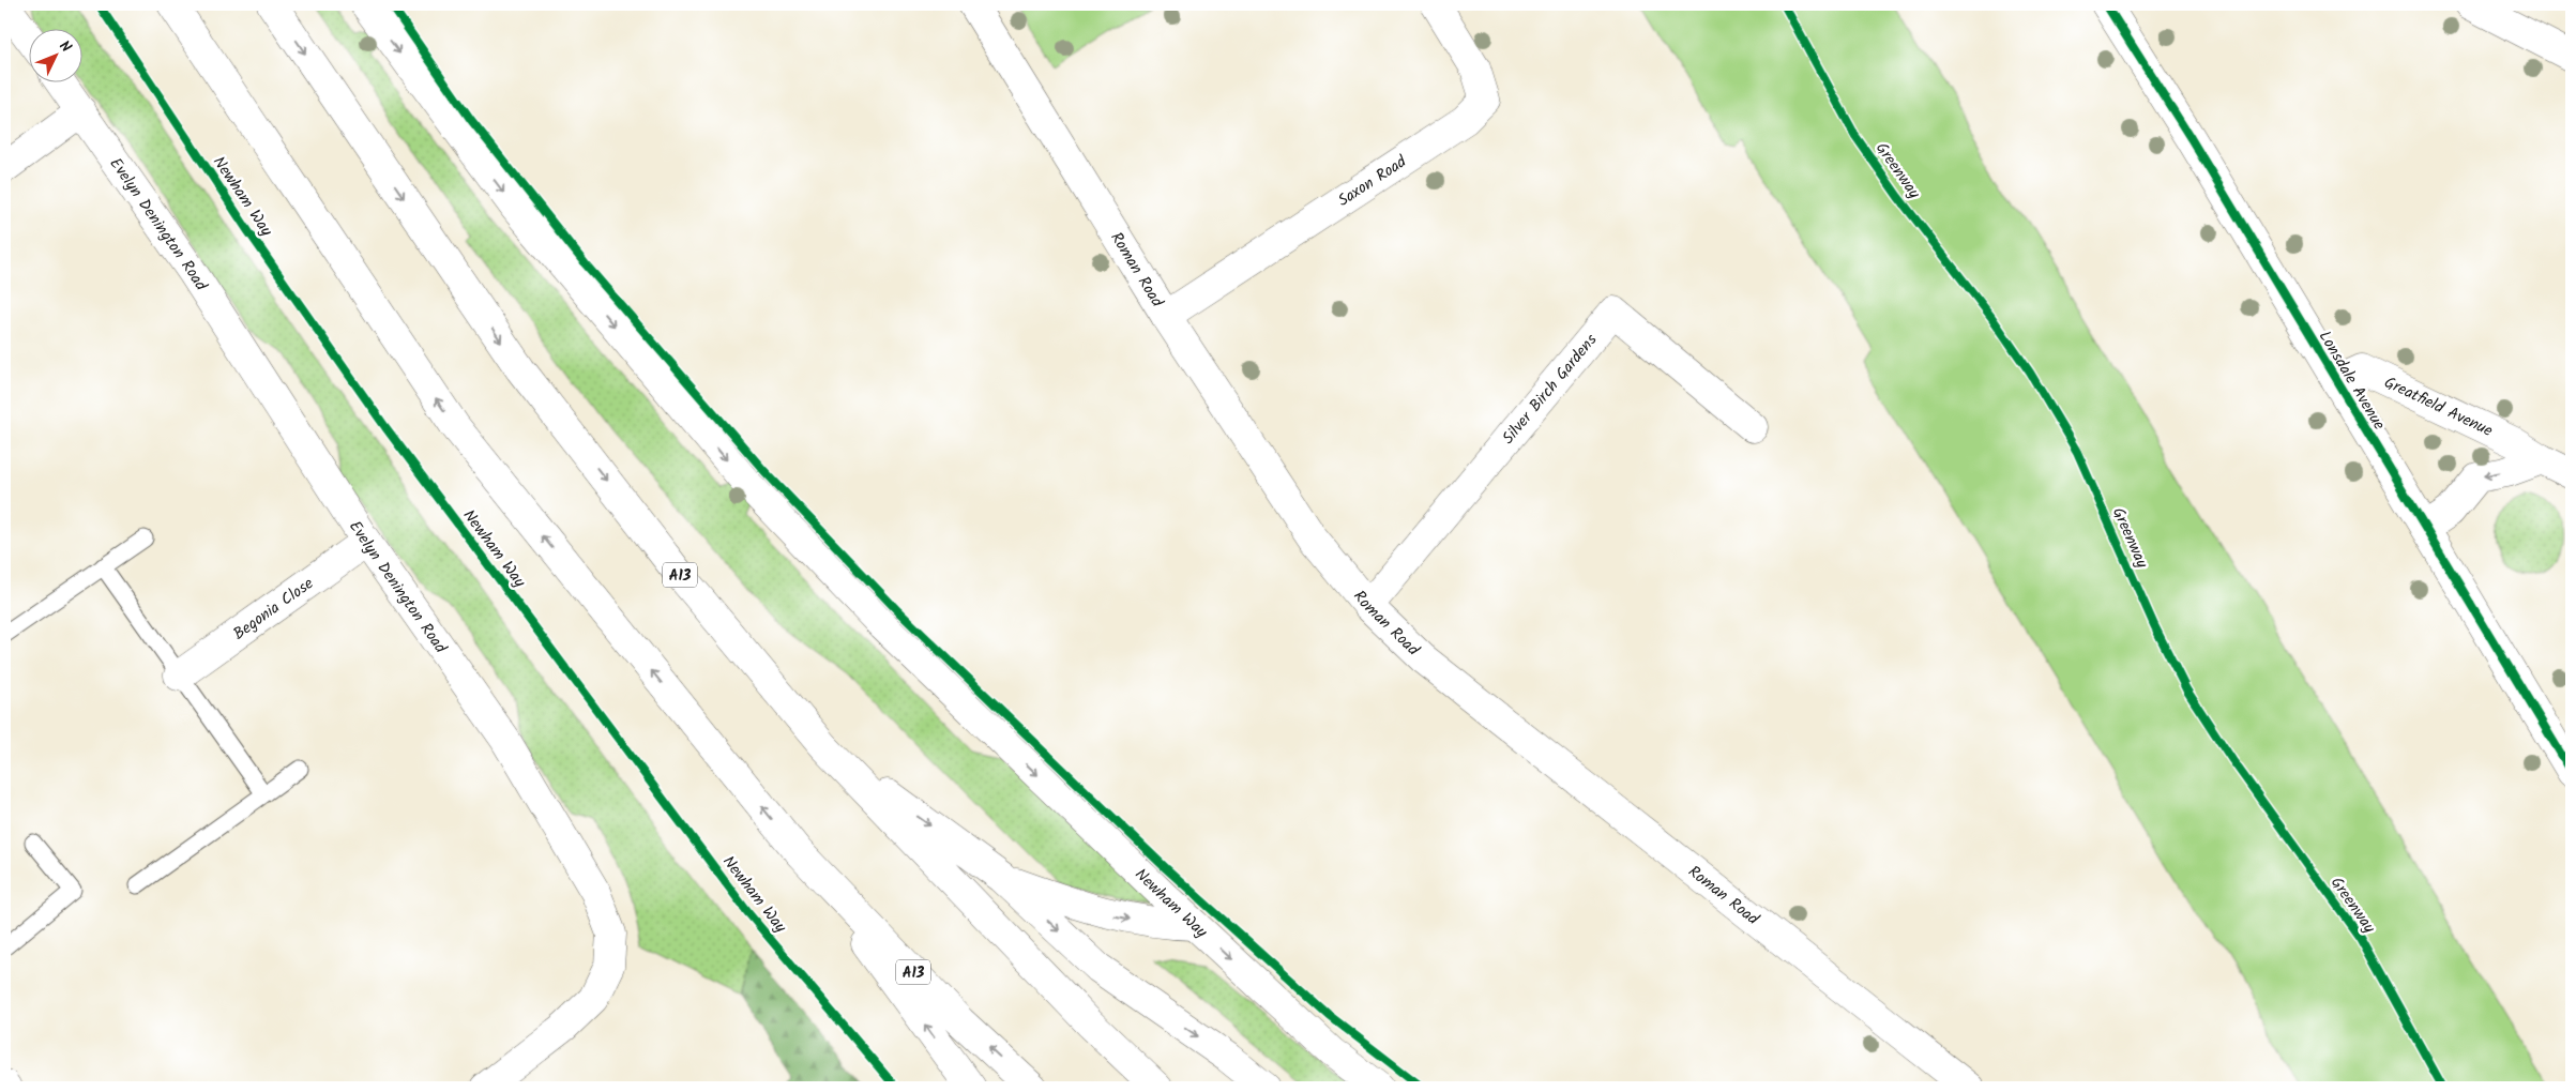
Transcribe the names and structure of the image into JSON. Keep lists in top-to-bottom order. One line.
{"streets":{"main road":["Saxon Road","Newham Way","Evelyn Denington Road","Roman Road","Lonsdale Avenue","Silver Birch Gardens","Greatfield Avenue","A13","Begonia Close"],"cycle path":["Greenway"]},"crossings":[["Saxon Road","Roman Road"],["Newham Way","A13"],["Evelyn Denington Road","Begonia Close"],["Roman Road","Silver Birch Gardens"],["Lonsdale Avenue","Greatfield Avenue"]],"north":"top right"}
